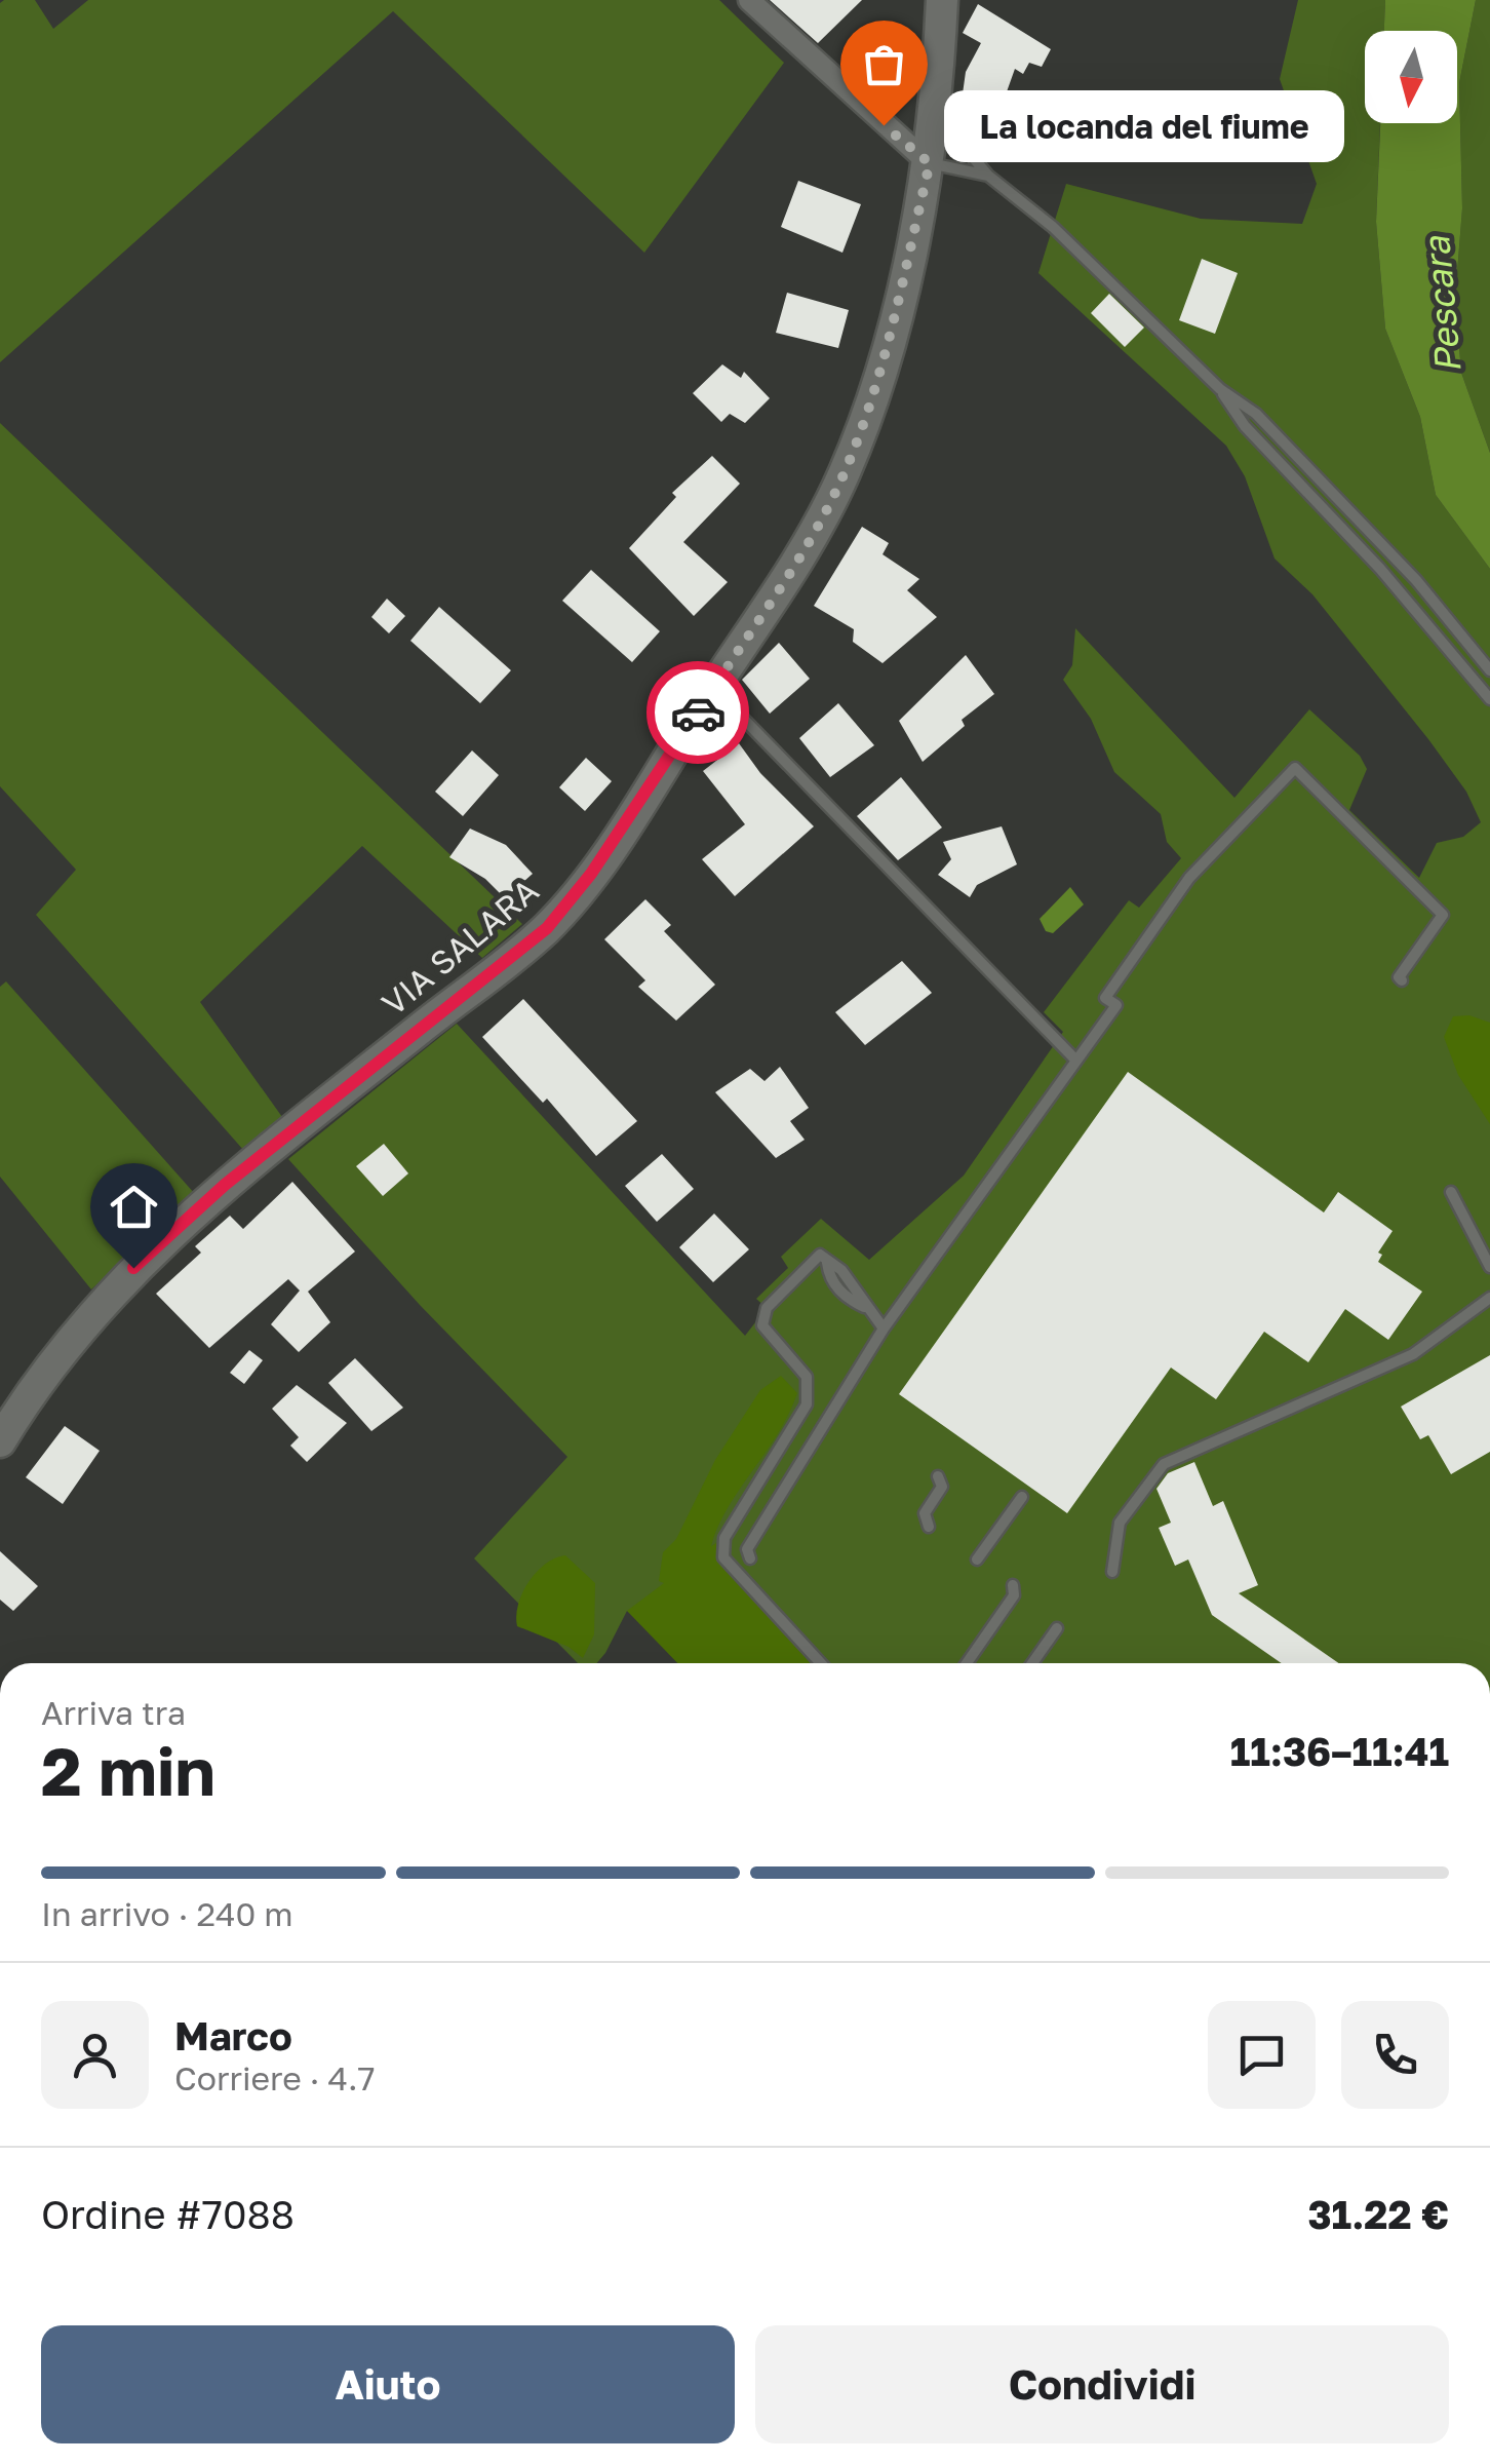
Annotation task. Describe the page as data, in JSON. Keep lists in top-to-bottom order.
{
  "streets": {
    "street": ["VIA SALARA"]
  },
  "water": ["Pescara"],
  "places": ["La locanda del fiume"],
  "north": "bottom",
  "page": {
    "bubble": "La locanda del fiume",
    "heading": ["2 min", "Arriva tra", "11:36–11:41"],
    "panel": [
      "Marco",
      "Corriere · 4.7",
      "Ordine #7088",
      "31.22 €"
    ],
    "bar": "In arrivo · 240 m",
    "buttons": ["Aiuto", "Condividi"]
  }
}
